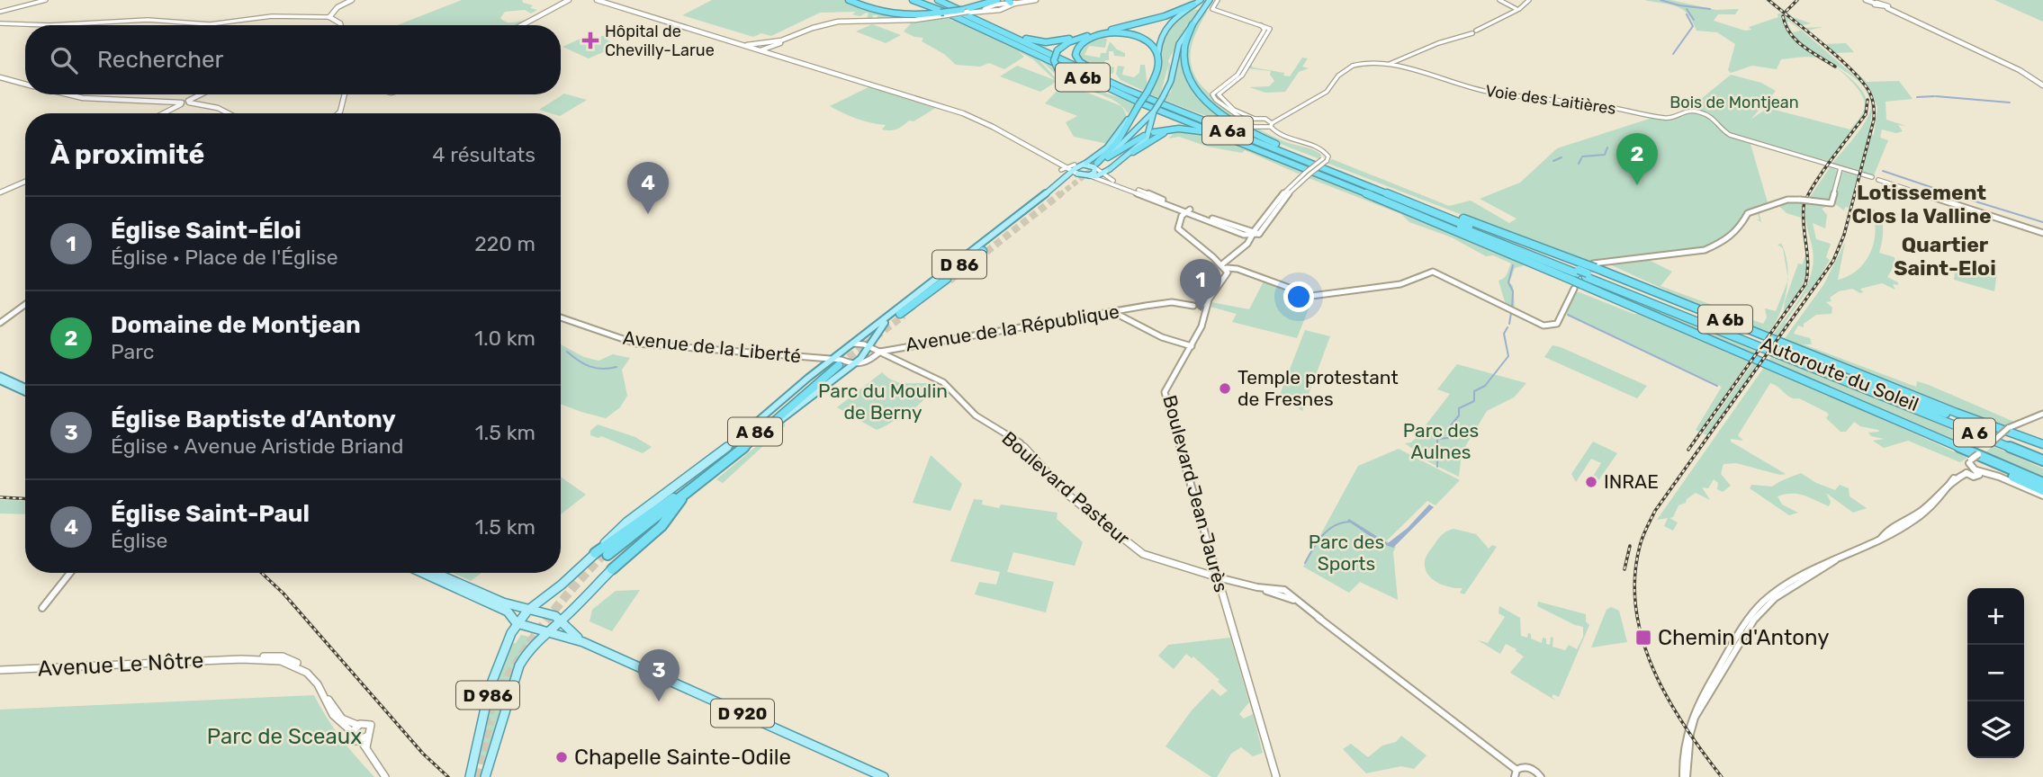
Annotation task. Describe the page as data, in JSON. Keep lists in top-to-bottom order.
{
  "streets": {
    "highway": [
      "A 6b",
      "A 6a",
      "Autoroute du Soleil",
      "A 86",
      "A 6",
      "D 986"
    ],
    "main road": [
      "D 86",
      "Avenue de la Liberté",
      "Boulevard Pasteur",
      "Boulevard Jean Jaurès",
      "Avenue Le Nôtre",
      "D 920"
    ],
    "street": ["Voie des Laitières", "Avenue de la République"]
  },
  "crossings": [
    ["A 6b", "A 6a"],
    ["A 6a", "Autoroute du Soleil"],
    ["D 86", "Avenue de la Liberté"],
    ["D 86", "A 86"],
    ["D 86", "Boulevard Pasteur"],
    ["D 86", "D 986"],
    ["Avenue de la République", "Boulevard Pasteur"],
    ["Avenue de la République", "Boulevard Jean Jaurès"],
    ["A 86", "D 986"],
    ["Boulevard Pasteur", "Boulevard Jean Jaurès"],
    ["D 986", "D 920"]
  ],
  "districts": ["Lotissement Clos la Valline", "Quartier Saint-Eloi"],
  "parks": [
    "Bois de Montjean",
    "Parc du Moulin de Berny",
    "Parc des Aulnes",
    "Parc des Sports",
    "Parc de Sceaux"
  ],
  "places": {
    "health": ["Hôpital de Chevilly-Larue"],
    "other": ["Temple protestant de Fresnes", "INRAE", "Chapelle Sainte-Odile"],
    "transit": ["Chemin d'Antony"]
  },
  "page": {
    "search": "Rechercher",
    "heading": ["À proximité", "4 résultats"],
    "pins": [
      "2",
      "4",
      "1",
      "3"
    ],
    "list": [
      {
        "mark": "1",
        "name": "Église Saint-Éloi",
        "note": "Église · Place de l'Église",
        "value": "220 m"
      },
      {
        "mark": "2",
        "name": "Domaine de Montjean",
        "note": "Parc",
        "value": "1.0 km"
      },
      {
        "mark": "3",
        "name": "Église Baptiste d’Antony",
        "note": "Église · Avenue Aristide Briand",
        "value": "1.5 km"
      },
      {
        "mark": "4",
        "name": "Église Saint-Paul",
        "note": "Église",
        "value": "1.5 km"
      }
    ],
    "map_buttons": ["+", "−"]
  }
}
